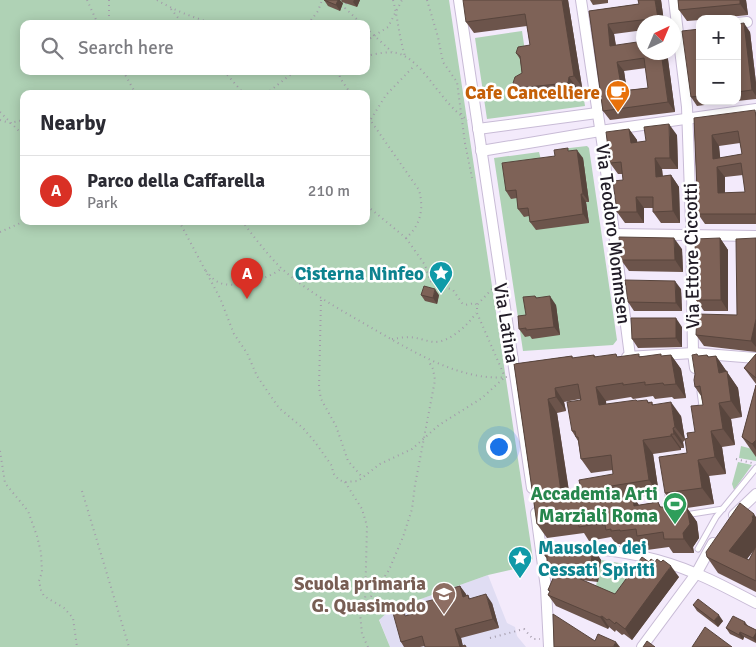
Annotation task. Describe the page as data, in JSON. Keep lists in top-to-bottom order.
{
  "streets": {
    "street": ["Via Teodoro Mommsen", "Via Ettore Ciccotti", "Via Latina"]
  },
  "places": {
    "cafe": ["Cafe Cancelliere"],
    "place": ["Cisterna Ninfeo", "Mausoleo dei Cessati Spiriti"],
    "sports": ["Accademia Arti Marziali Roma"],
    "school or university": ["Scuola primaria G. Quasimodo"]
  },
  "north": "top right",
  "page": {
    "map_buttons": ["+", "−"],
    "search": "Search here",
    "heading": "Nearby",
    "list": [
      {
        "mark": "A",
        "name": "Parco della Caffarella",
        "note": "Park",
        "value": "210 m"
      }
    ],
    "pins": "A"
  }
}
